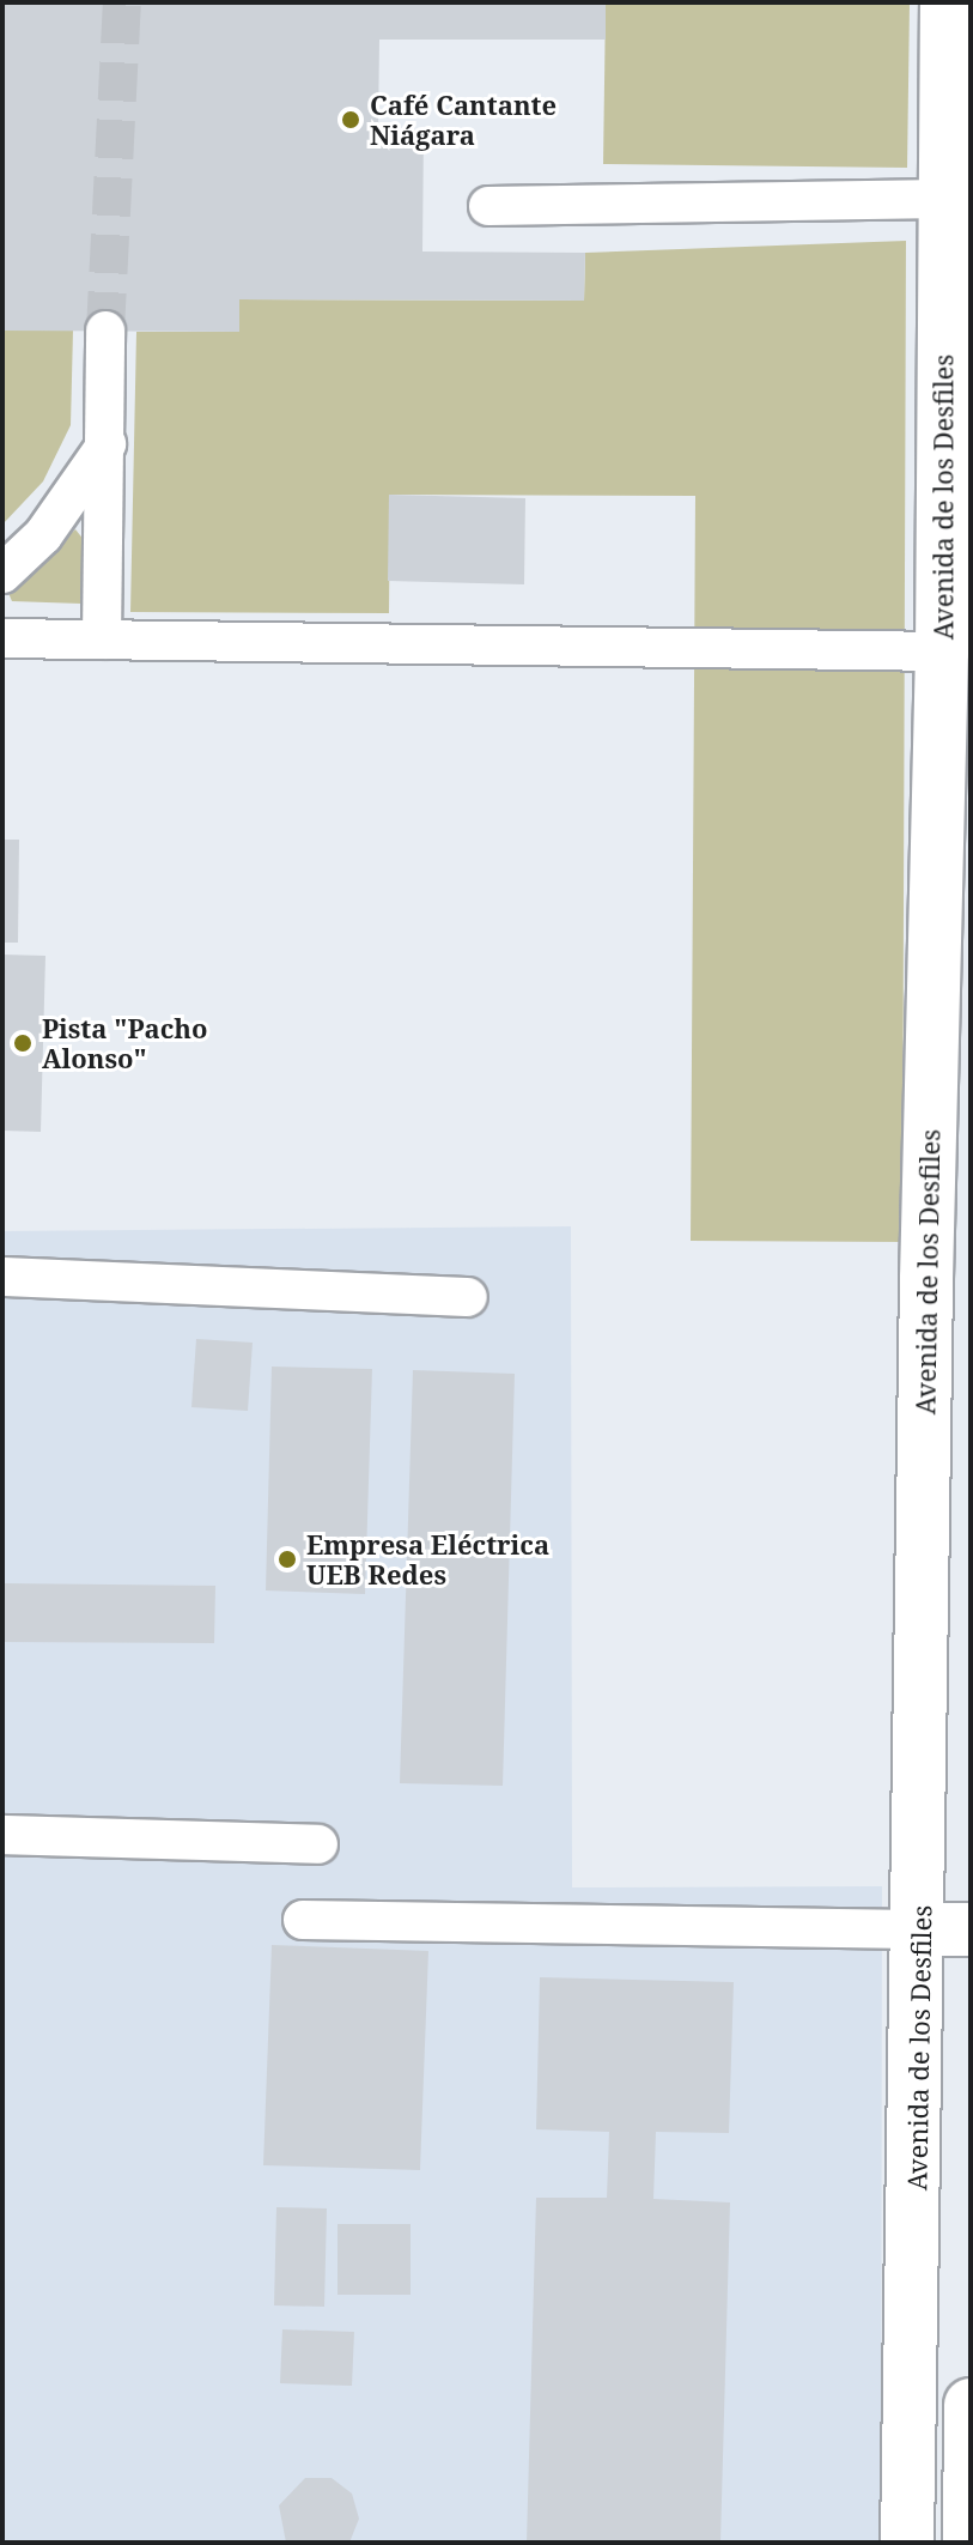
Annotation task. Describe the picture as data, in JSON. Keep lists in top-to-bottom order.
{
  "streets": {
    "highway": ["Avenida de los Desfiles"]
  },
  "places": ["Café Cantante Niágara", "Pista \"Pacho Alonso\"", "Empresa Eléctrica UEB Redes"]
}
